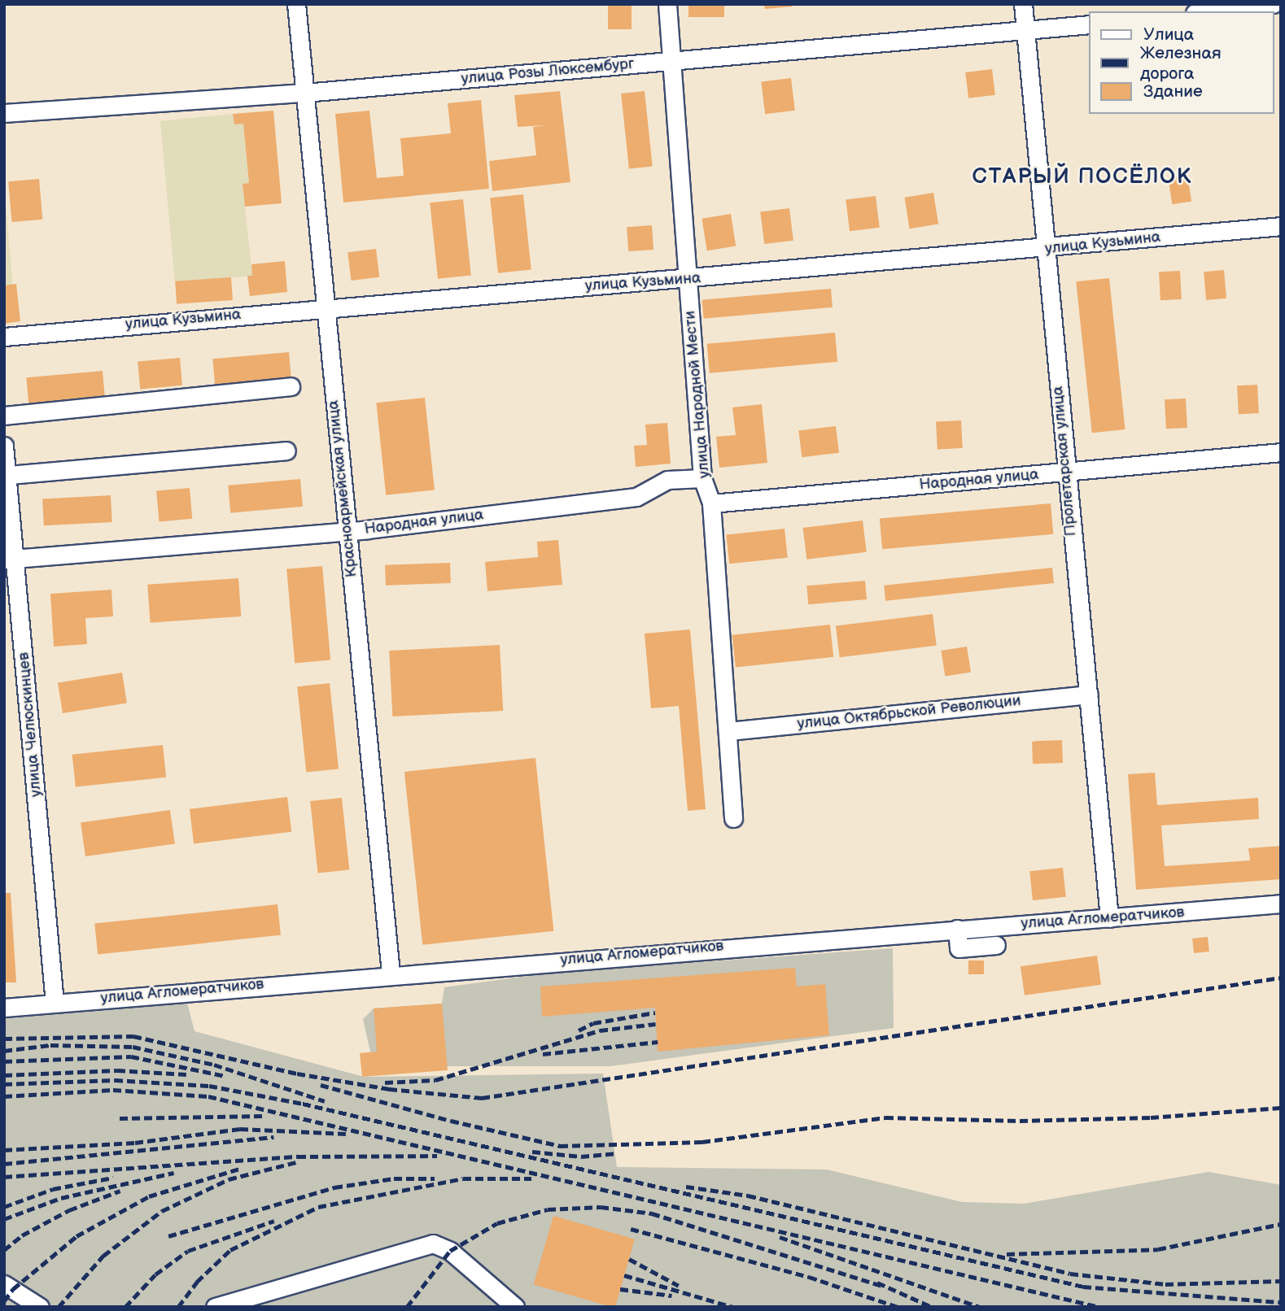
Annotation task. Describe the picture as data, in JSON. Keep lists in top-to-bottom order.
{
  "streets": {
    "street": [
      "улица Розы Люксембург",
      "улица Кузьмина",
      "улица Народной Мести",
      "Пролетарская улица",
      "Народная улица",
      "Красноармейская улица",
      "улица Октябрьской Революции",
      "улица Челюскинцев",
      "улица Агломератчиков"
    ]
  },
  "crossings": [
    ["улица Розы Люксембург", "улица Народной Мести"],
    ["улица Розы Люксембург", "Пролетарская улица"],
    ["улица Розы Люксембург", "Красноармейская улица"],
    ["улица Кузьмина", "улица Народной Мести"],
    ["улица Кузьмина", "Пролетарская улица"],
    ["улица Кузьмина", "Красноармейская улица"],
    ["улица Народной Мести", "Народная улица"],
    ["улица Народной Мести", "улица Октябрьской Революции"],
    ["Пролетарская улица", "Народная улица"],
    ["Пролетарская улица", "улица Октябрьской Революции"],
    ["Пролетарская улица", "улица Агломератчиков"],
    ["Народная улица", "Красноармейская улица"],
    ["Народная улица", "улица Челюскинцев"],
    ["Красноармейская улица", "улица Агломератчиков"],
    ["улица Челюскинцев", "улица Агломератчиков"]
  ],
  "districts": ["СТАРЫЙ ПОСЁЛОК"],
  "legend": ["Улица", "Железная дорога", "Здание"]
}
